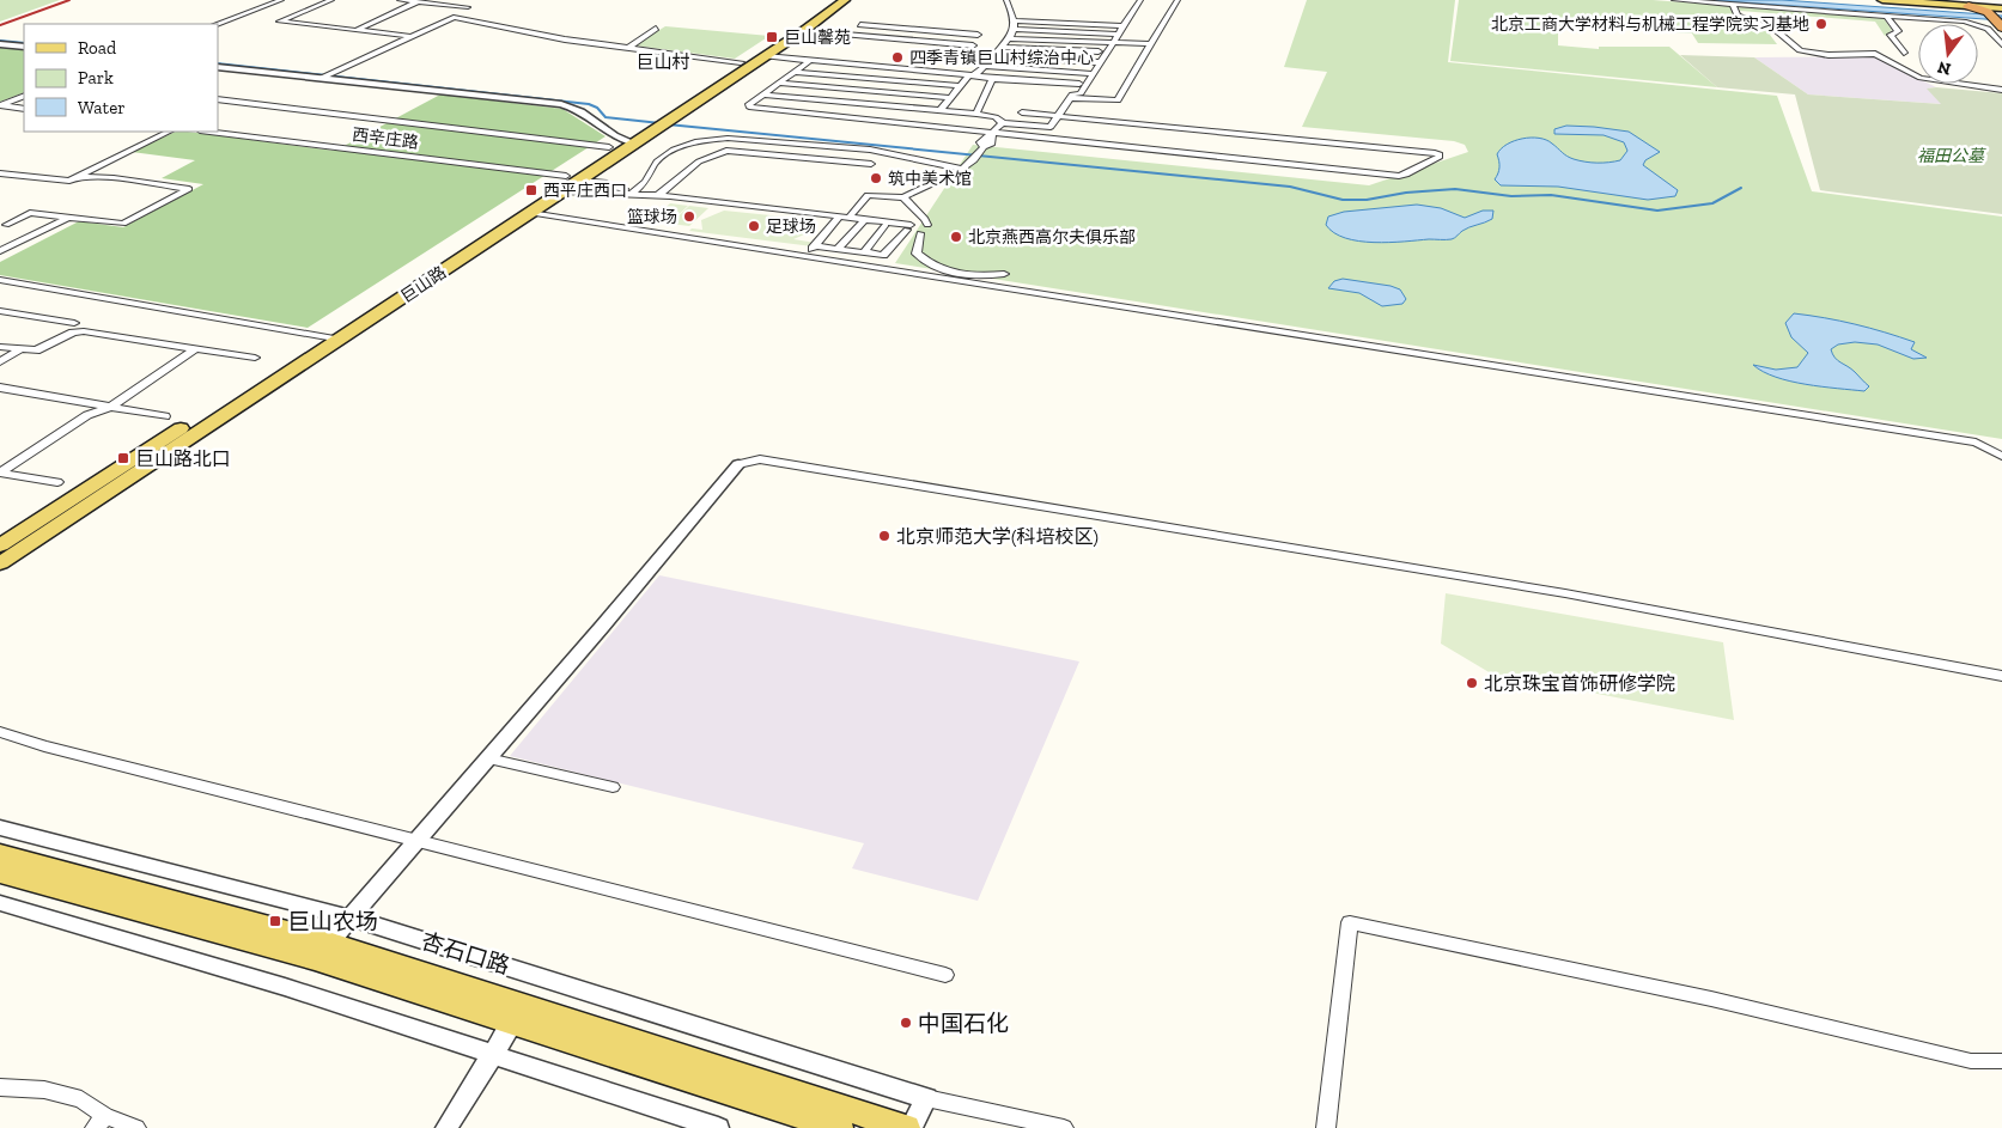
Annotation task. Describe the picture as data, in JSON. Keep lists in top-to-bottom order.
{
  "streets": {
    "main road": ["巨山路", "杏石口路"],
    "street": ["西辛庄路"]
  },
  "crossings": [
    ["西辛庄路", "巨山路"]
  ],
  "districts": ["巨山村"],
  "parks": ["福田公墓"],
  "places": {
    "other": [
      "北京工商大学材料与机械工程学院实习基地",
      "四季青镇巨山村综治中心",
      "筑中美术馆",
      "篮球场",
      "足球场",
      "北京燕西高尔夫俱乐部",
      "北京师范大学(科培校区)",
      "北京珠宝首饰研修学院",
      "中国石化"
    ],
    "transit": [
      "巨山馨苑",
      "西平庄西口",
      "巨山路北口",
      "巨山农场"
    ]
  },
  "legend": ["Road", "Park", "Water"],
  "north": "bottom"
}
